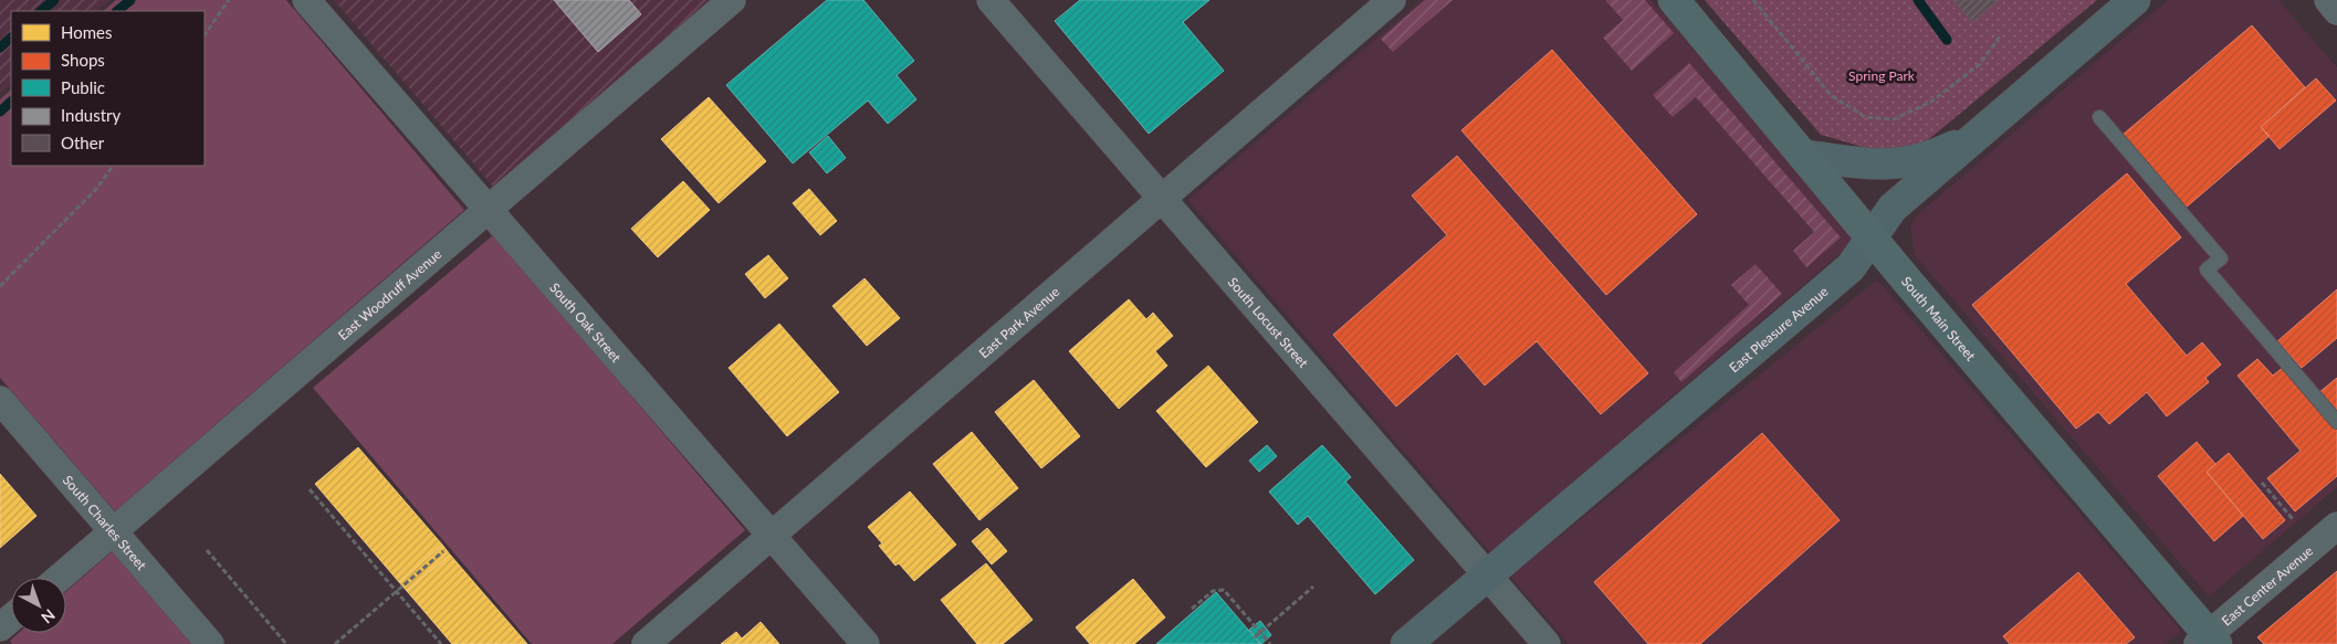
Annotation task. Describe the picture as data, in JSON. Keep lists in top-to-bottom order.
{
  "streets": {
    "main road": ["South Main Street"],
    "street": [
      "East Woodruff Avenue",
      "South Locust Street",
      "South Oak Street",
      "East Park Avenue",
      "East Pleasure Avenue",
      "South Charles Street",
      "East Center Avenue"
    ]
  },
  "crossings": [
    ["East Woodruff Avenue", "South Oak Street"],
    ["East Woodruff Avenue", "South Charles Street"],
    ["South Main Street", "East Pleasure Avenue"],
    ["South Main Street", "East Center Avenue"],
    ["South Locust Street", "East Park Avenue"],
    ["South Locust Street", "East Pleasure Avenue"],
    ["South Oak Street", "East Park Avenue"]
  ],
  "parks": ["Spring Park"],
  "legend": [
    "Homes",
    "Shops",
    "Public",
    "Industry",
    "Other"
  ],
  "north": "bottom right"
}
